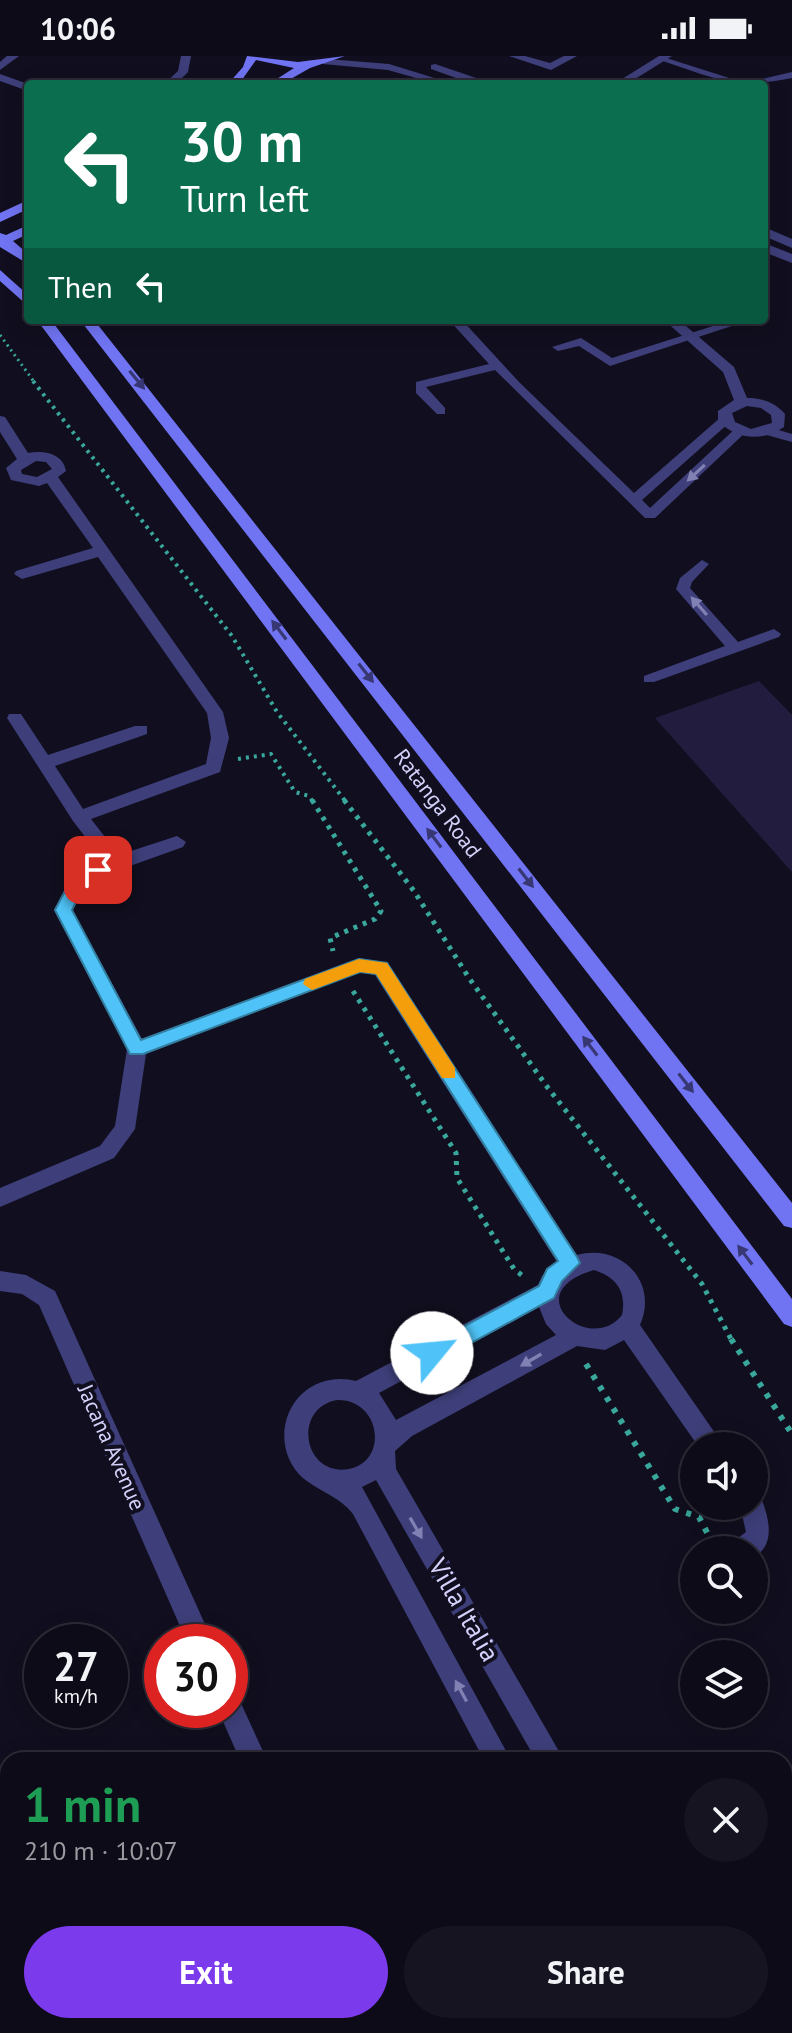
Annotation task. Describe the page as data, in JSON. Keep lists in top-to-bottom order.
{
  "streets": {
    "main road": ["Ratanga Road"],
    "street": ["Jacana Avenue", "Villa Italia"]
  },
  "page": {
    "status": "10:06",
    "turn": ["30 m", "Turn left"],
    "then": "Then",
    "speed": "27 km/h",
    "limit": "30",
    "heading": ["1 min", "210 m · 10:07"],
    "buttons": ["Exit", "Share"]
  }
}
